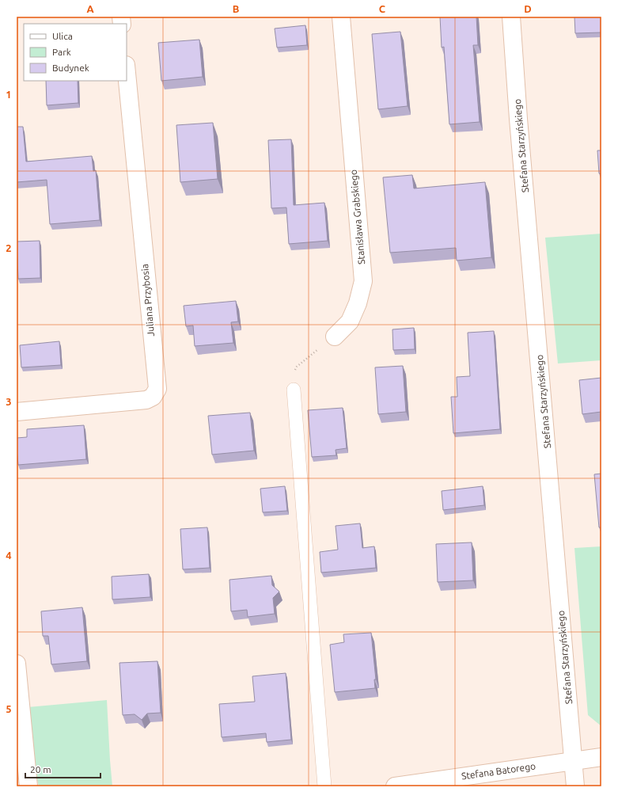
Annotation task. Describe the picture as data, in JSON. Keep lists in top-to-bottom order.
{
  "streets": {
    "street": [
      "Stefana Starzyńskiego",
      "Stanisława Grabskiego",
      "Juliana Przybosia",
      "Stefana Batorego"
    ]
  },
  "crossings": [
    ["Stefana Starzyńskiego", "Stefana Batorego"]
  ],
  "legend": ["Ulica", "Park", "Budynek"],
  "scale_bar": "20 m",
  "grid": {
    "columns": [
      "A",
      "B",
      "C",
      "D"
    ],
    "rows": [
      "1",
      "2",
      "3",
      "4",
      "5"
    ]
  }
}
